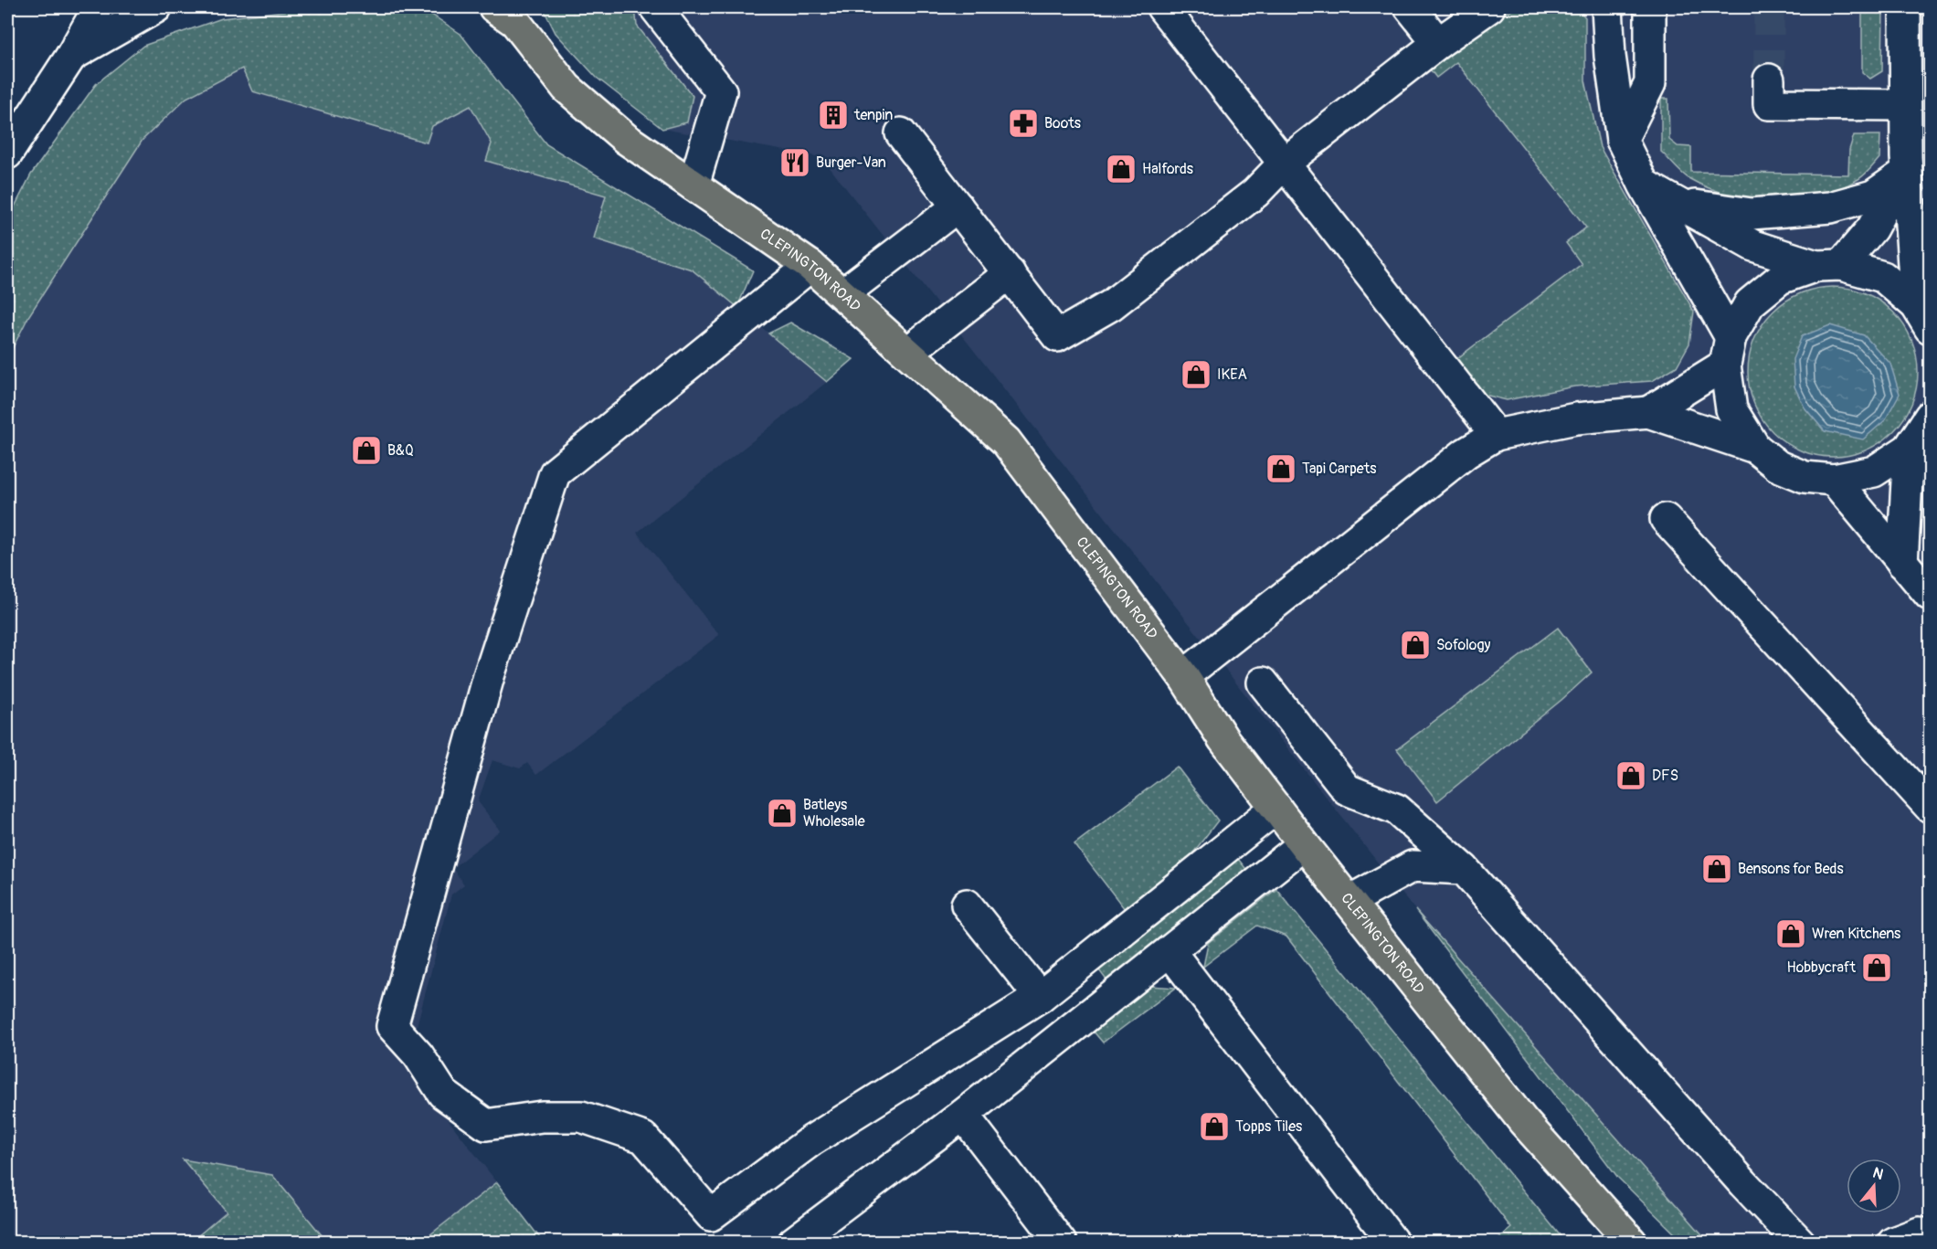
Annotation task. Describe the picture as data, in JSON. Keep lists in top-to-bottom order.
{
  "streets": {
    "main road": ["CLEPINGTON ROAD"]
  },
  "places": {
    "building": ["tenpin"],
    "pharmacy": ["Boots"],
    "restaurant": ["Burger-Van"],
    "shop": [
      "Halfords",
      "IKEA",
      "B&Q",
      "Tapi Carpets",
      "Sofology",
      "DFS",
      "Batleys Wholesale",
      "Bensons for Beds",
      "Wren Kitchens",
      "Hobbycraft",
      "Topps Tiles"
    ]
  },
  "north": "top"
}
